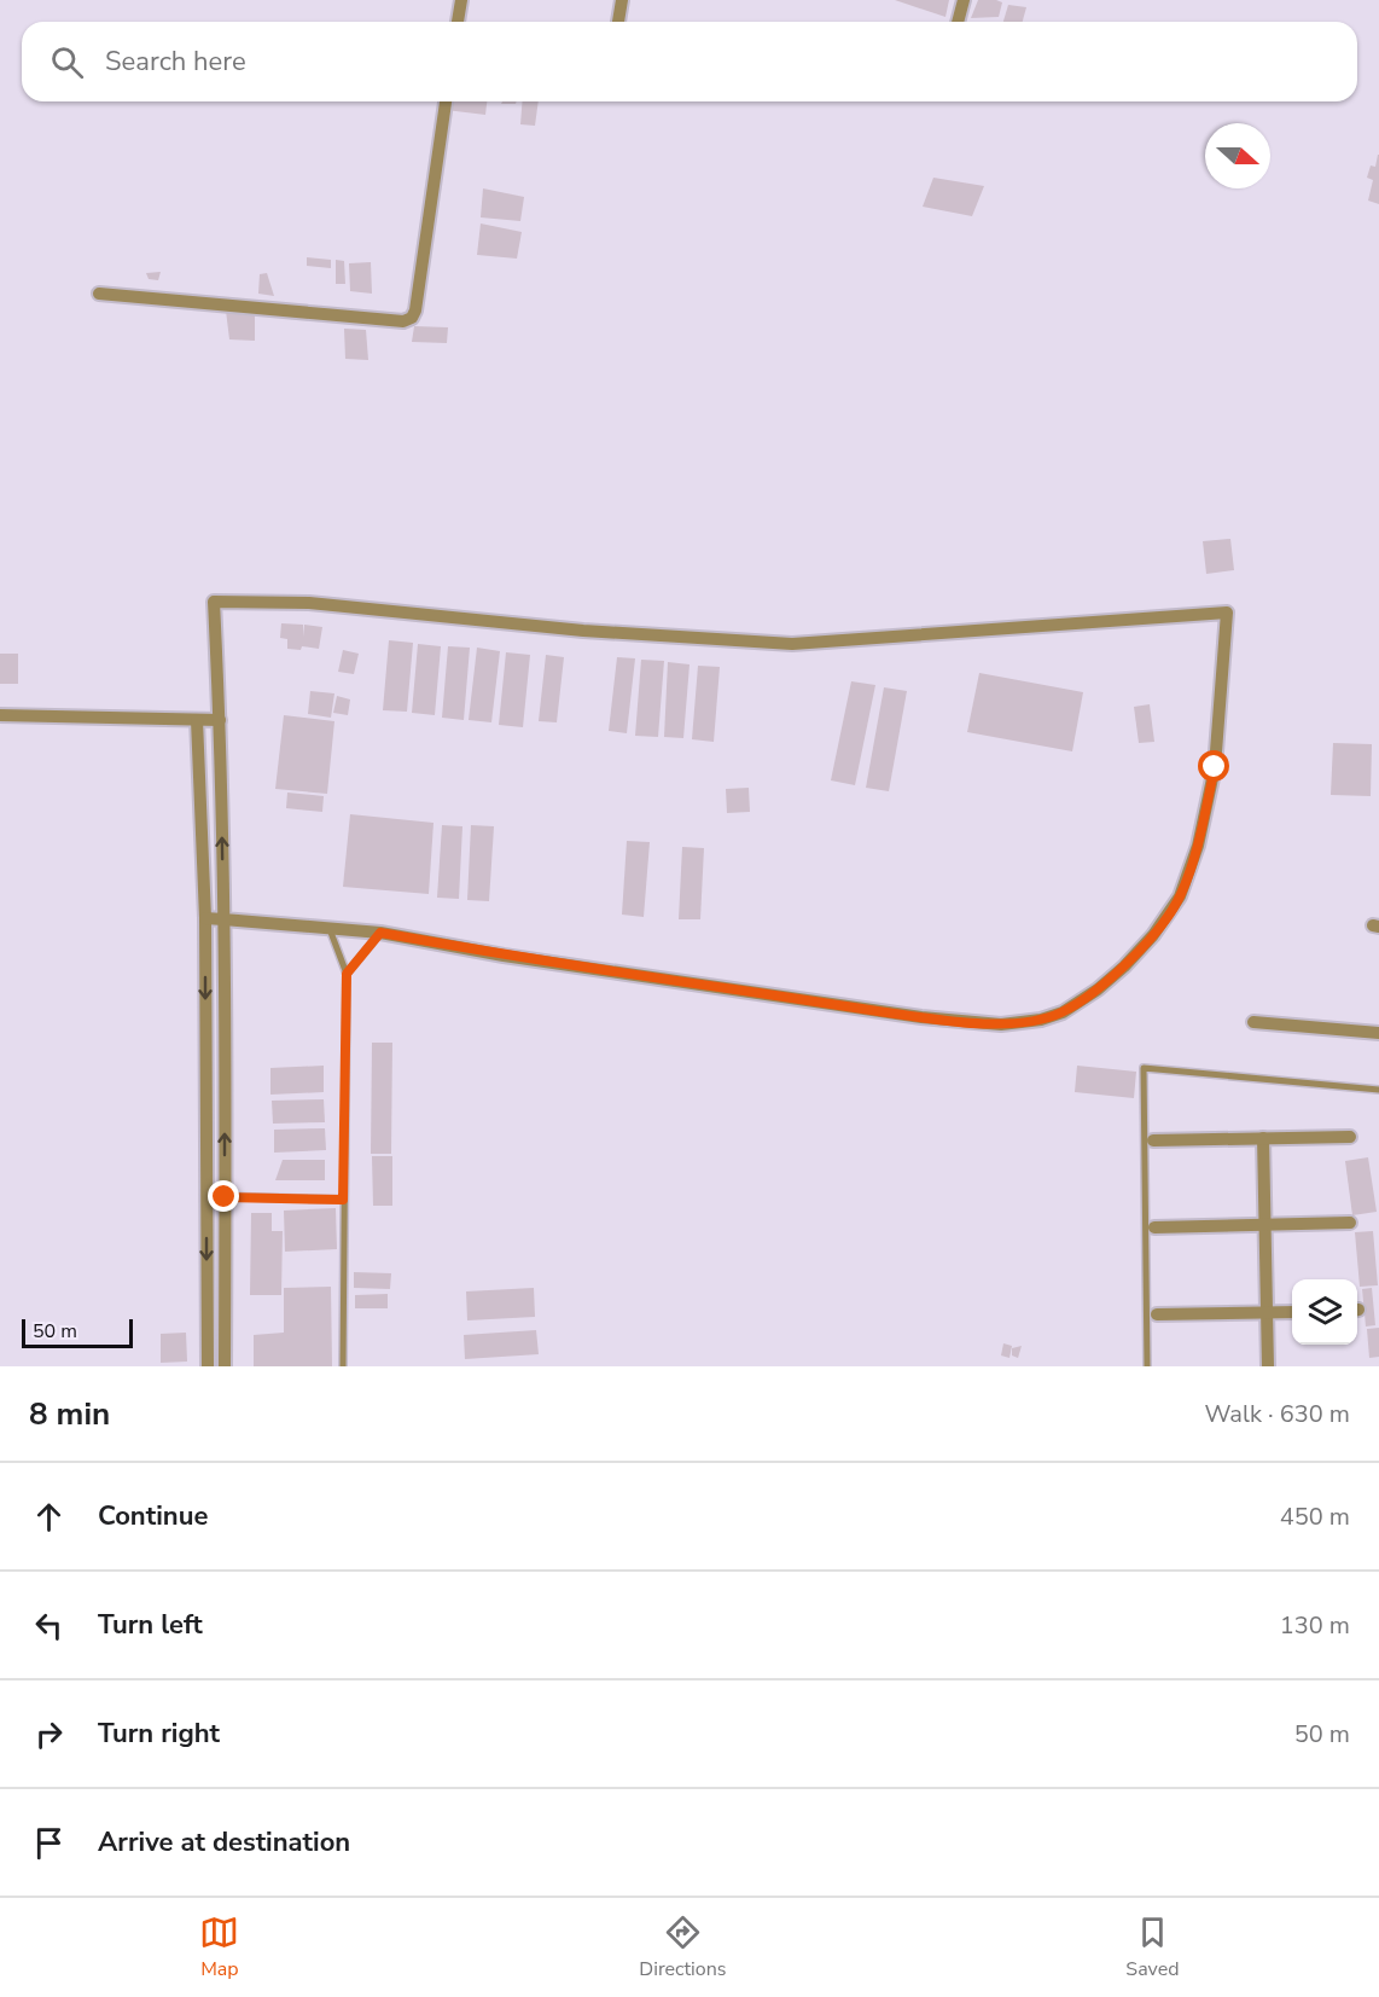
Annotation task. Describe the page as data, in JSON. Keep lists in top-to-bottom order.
{
  "scale_bar": "50 m",
  "north": "right",
  "page": {
    "search": "Search here",
    "scale": "50 m",
    "heading": ["8 min", "Walk · 630 m"],
    "list": [
      ["Continue", "450 m"],
      ["Turn left", "130 m"],
      ["Turn right", "50 m"],
      "Arrive at destination"
    ],
    "nav": ["Map", "Directions", "Saved"]
  }
}
